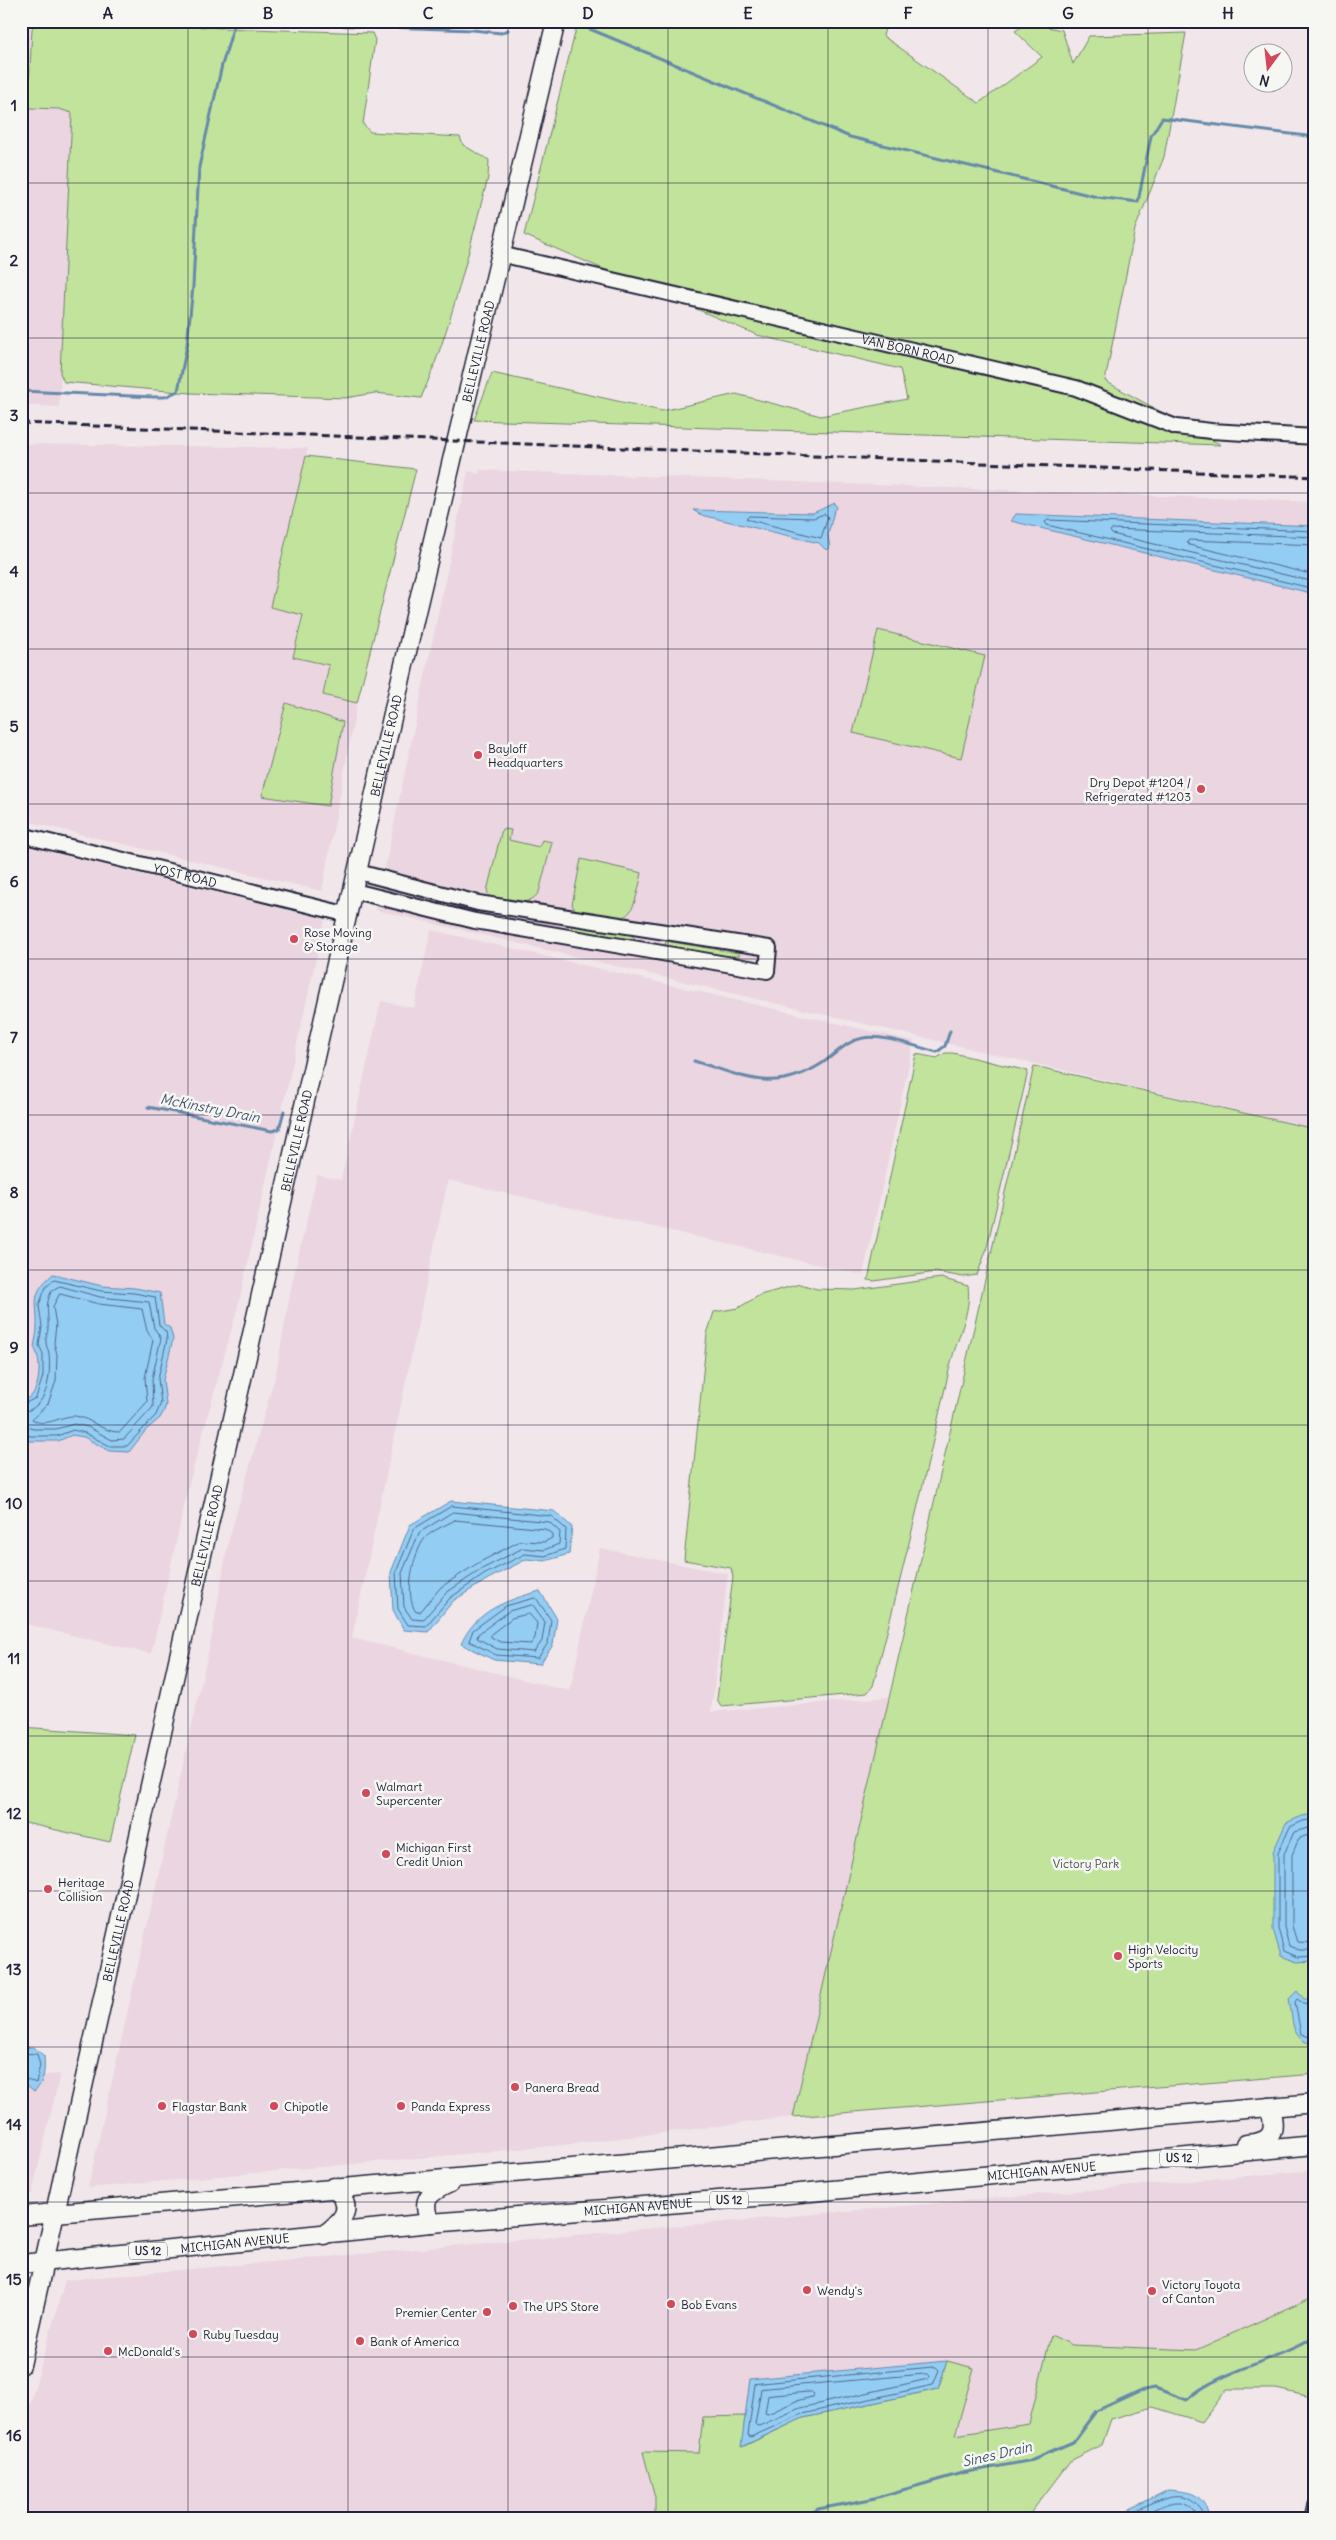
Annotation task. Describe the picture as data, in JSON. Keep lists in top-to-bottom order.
{
  "streets": {
    "main road": ["BELLEVILLE ROAD", "US 12", "MICHIGAN AVENUE"],
    "street": ["VAN BORN ROAD", "YOST ROAD"]
  },
  "crossings": [
    ["VAN BORN ROAD", "BELLEVILLE ROAD"],
    ["BELLEVILLE ROAD", "YOST ROAD"],
    ["BELLEVILLE ROAD", "MICHIGAN AVENUE"]
  ],
  "water": ["McKinstry Drain", "Sines Drain"],
  "parks": ["Victory Park"],
  "places": [
    "Bayloff Headquarters",
    "Dry Depot #1204 / Refrigerated #1203",
    "Rose Moving & Storage",
    "Walmart Supercenter",
    "Michigan First Credit Union",
    "Heritage Collision",
    "High Velocity Sports",
    "Panera Bread",
    "Flagstar Bank",
    "Chipotle",
    "Panda Express",
    "Wendy's",
    "Victory Toyota of Canton",
    "Bob Evans",
    "The UPS Store",
    "Premier Center",
    "Ruby Tuesday",
    "Bank of America",
    "McDonald's"
  ],
  "north": "bottom",
  "grid": {
    "columns": [
      "A",
      "B",
      "C",
      "D",
      "E",
      "F",
      "G",
      "H"
    ],
    "rows": [
      "1",
      "2",
      "3",
      "4",
      "5",
      "6",
      "7",
      "8",
      "9",
      "10",
      "11",
      "12",
      "13",
      "14",
      "15",
      "16"
    ]
  }
}
